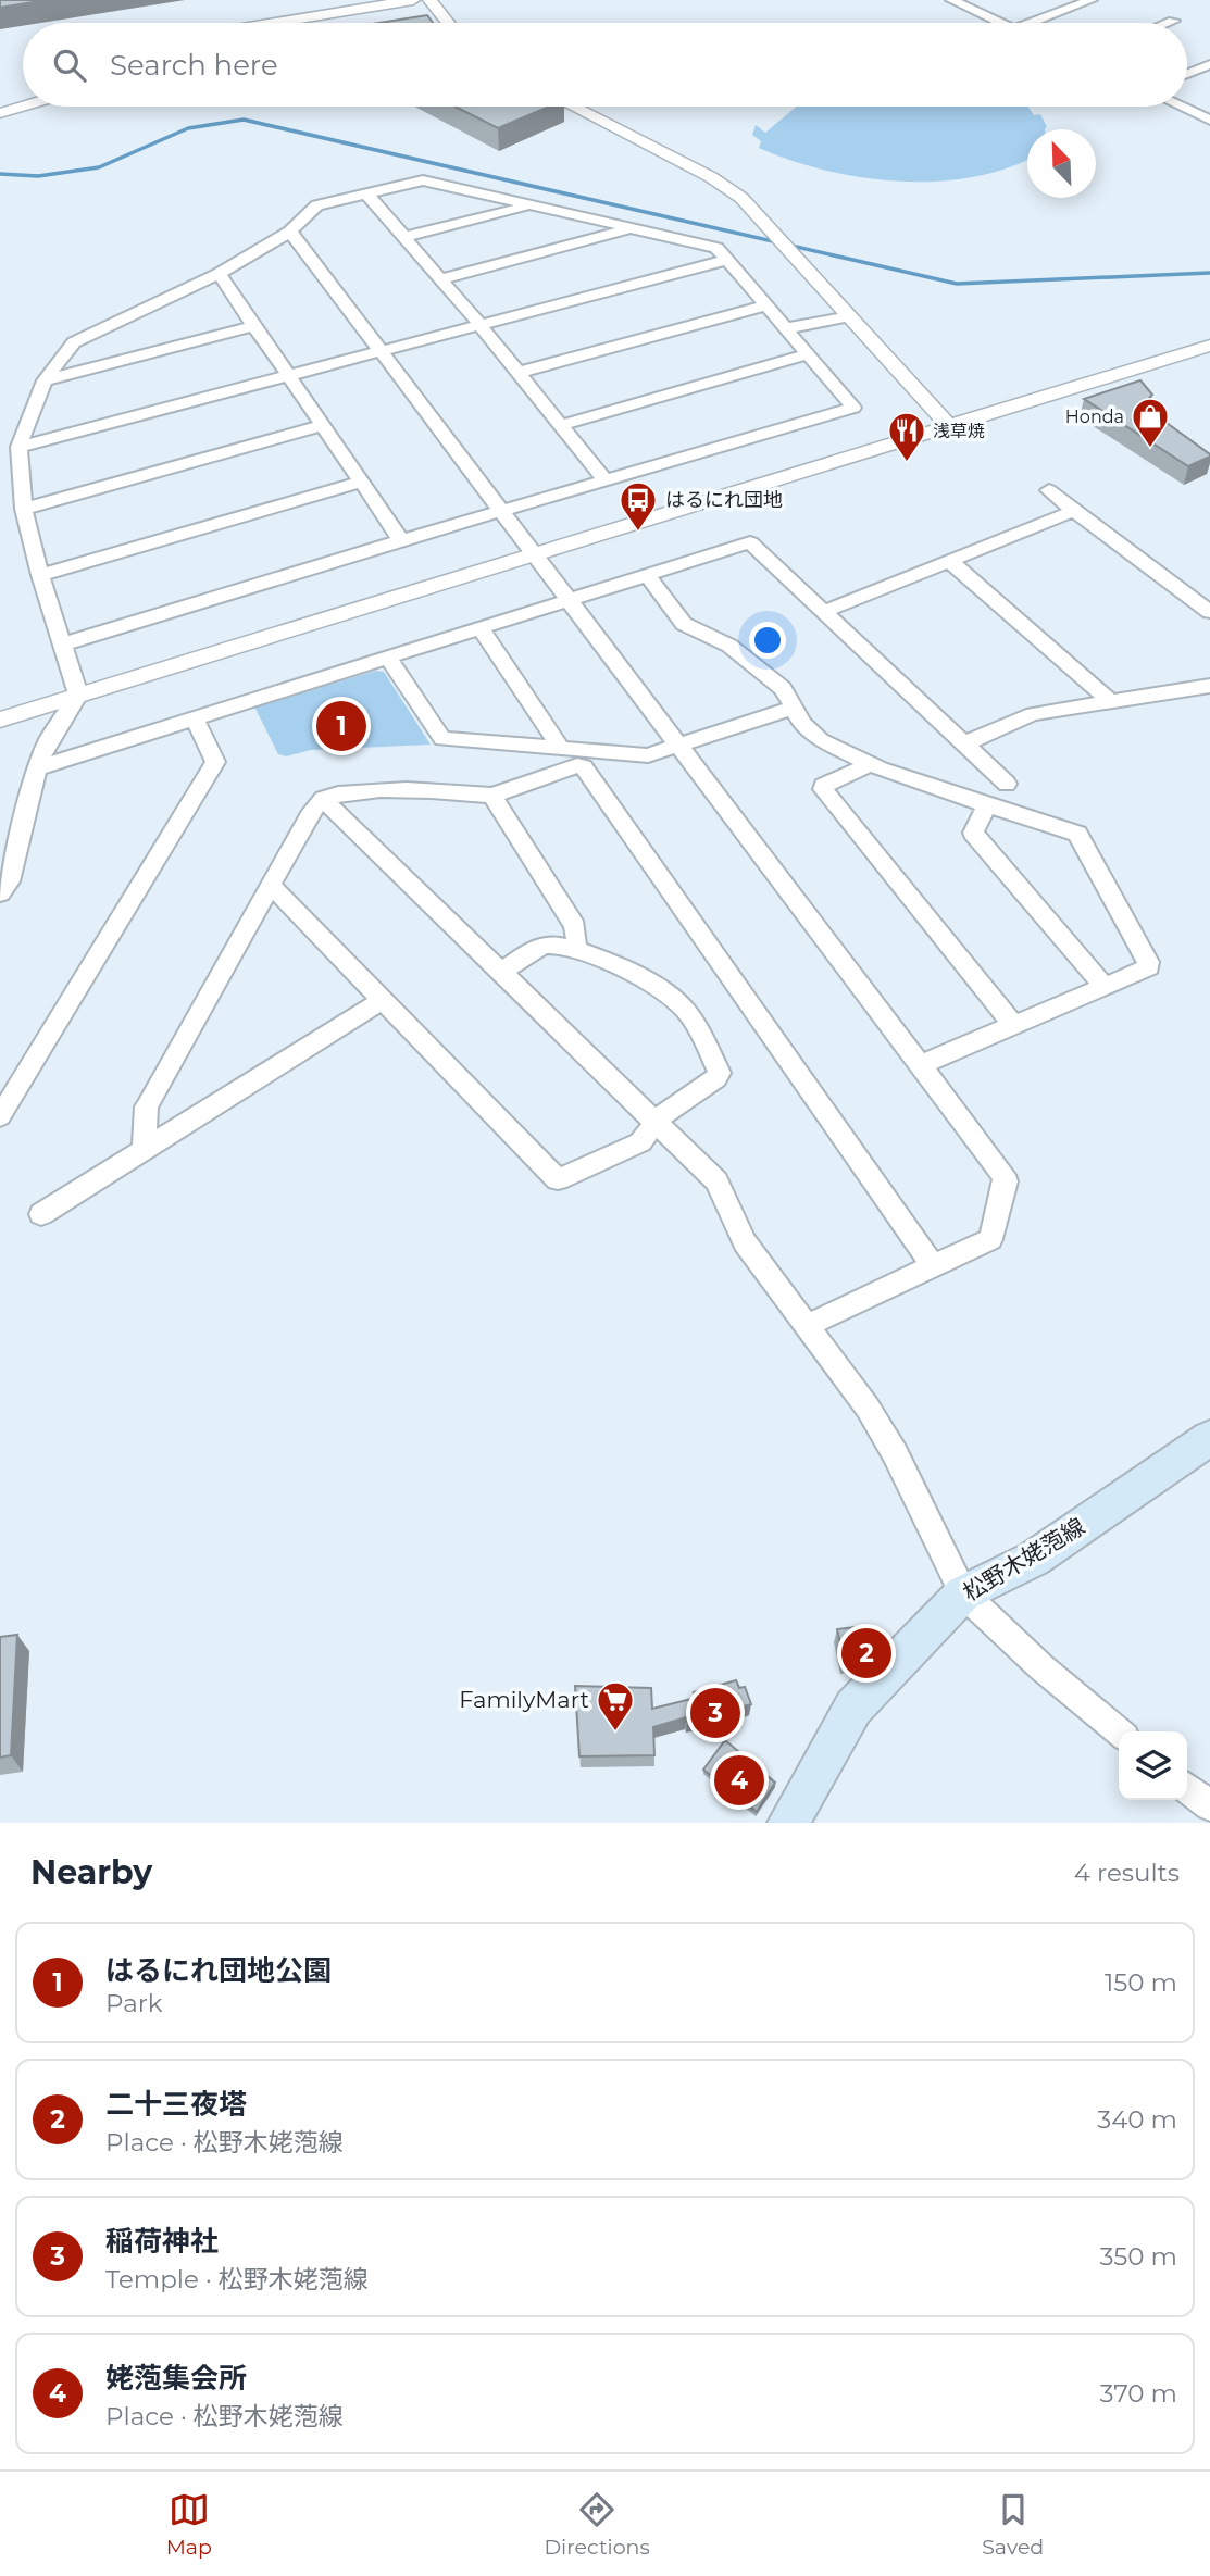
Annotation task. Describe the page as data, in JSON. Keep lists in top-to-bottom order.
{
  "streets": {
    "main road": ["松野木姥萢線"]
  },
  "places": {
    "shop": ["Honda"],
    "restaurant": ["浅草焼"],
    "bus stop": ["はるにれ団地"],
    "supermarket": ["FamilyMart"]
  },
  "north": "top left",
  "page": {
    "search": "Search here",
    "pins": [
      "1",
      "2",
      "3",
      "4"
    ],
    "heading": ["Nearby", "4 results"],
    "list": [
      {
        "mark": "1",
        "name": "はるにれ団地公園",
        "note": "Park",
        "value": "150 m"
      },
      {
        "mark": "2",
        "name": "二十三夜塔",
        "note": "Place · 松野木姥萢線",
        "value": "340 m"
      },
      {
        "mark": "3",
        "name": "稲荷神社",
        "note": "Temple · 松野木姥萢線",
        "value": "350 m"
      },
      {
        "mark": "4",
        "name": "姥萢集会所",
        "note": "Place · 松野木姥萢線",
        "value": "370 m"
      }
    ],
    "nav": ["Map", "Directions", "Saved"]
  }
}
